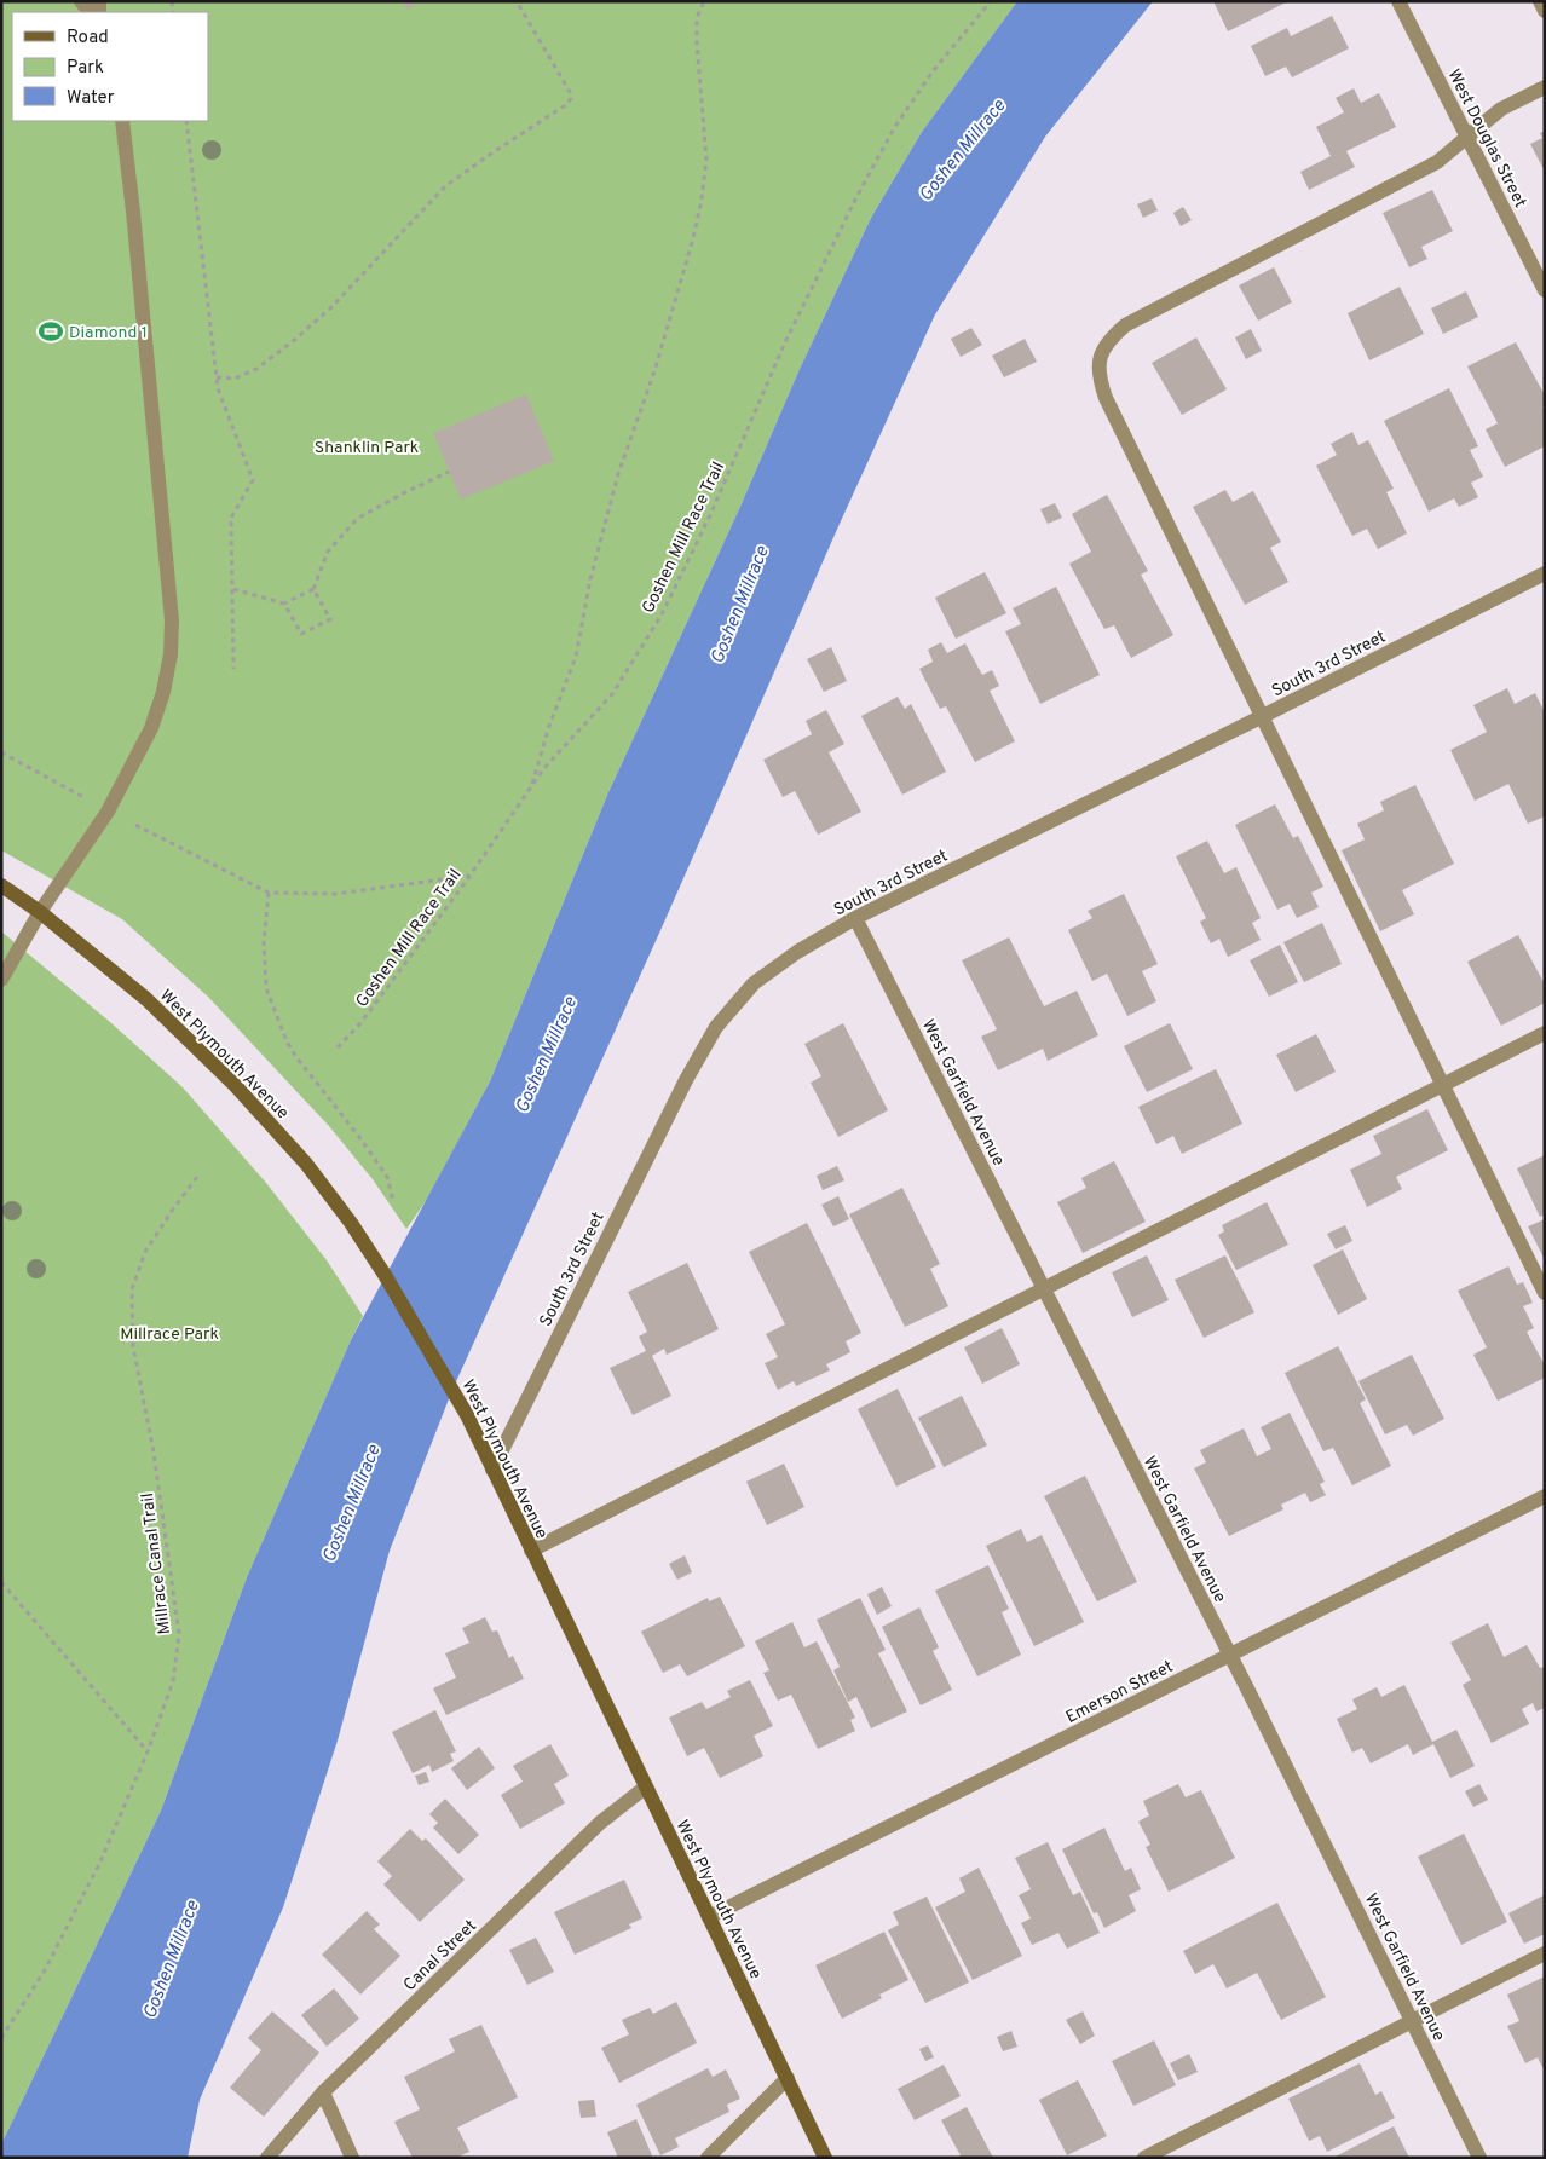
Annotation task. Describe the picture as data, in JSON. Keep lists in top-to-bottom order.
{
  "streets": {
    "main road": ["West Plymouth Avenue"],
    "street": [
      "West Douglas Street",
      "South 3rd Street",
      "West Garfield Avenue",
      "Emerson Street",
      "Canal Street"
    ],
    "path": ["Goshen Mill Race Trail", "Millrace Canal Trail"]
  },
  "crossings": [
    ["South 3rd Street", "West Plymouth Avenue"],
    ["South 3rd Street", "West Garfield Avenue"],
    ["West Plymouth Avenue", "Emerson Street"],
    ["West Plymouth Avenue", "Canal Street"],
    ["West Garfield Avenue", "Emerson Street"]
  ],
  "water": ["Goshen Millrace"],
  "parks": ["Shanklin Park", "Millrace Park"],
  "places": {
    "sports": ["Diamond 1"]
  },
  "legend": ["Road", "Park", "Water"]
}
